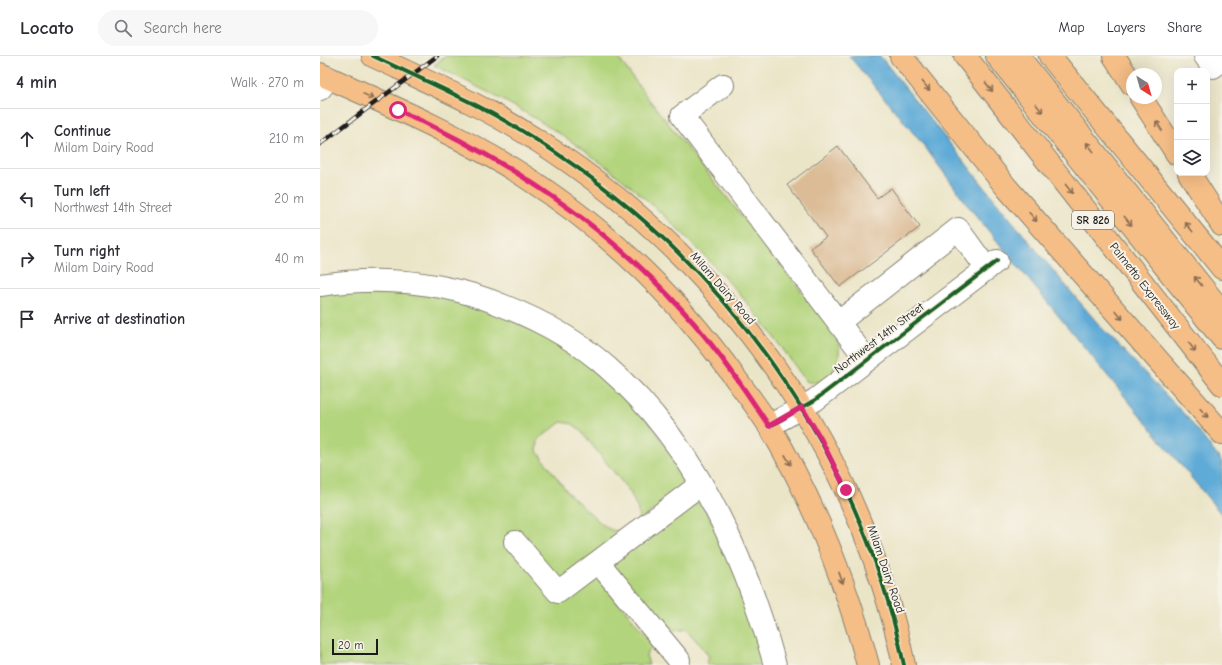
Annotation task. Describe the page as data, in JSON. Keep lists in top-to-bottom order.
{
  "streets": {
    "main road": ["SR 826", "Palmetto Expressway", "Milam Dairy Road"],
    "street": ["Northwest 14th Street"]
  },
  "crossings": [
    ["Milam Dairy Road", "Northwest 14th Street"]
  ],
  "scale_bar": "20 m",
  "north": "bottom right",
  "page": {
    "header": "Locato",
    "search": "Search here",
    "nav": ["Map", "Layers", "Share"],
    "heading": ["4 min", "Walk · 270 m"],
    "map_buttons": ["+", "−"],
    "list": [
      ["Continue", "Milam Dairy Road", "210 m"],
      ["Turn left", "Northwest 14th Street", "20 m"],
      ["Turn right", "Milam Dairy Road", "40 m"],
      "Arrive at destination"
    ],
    "scale": "20 m"
  }
}
